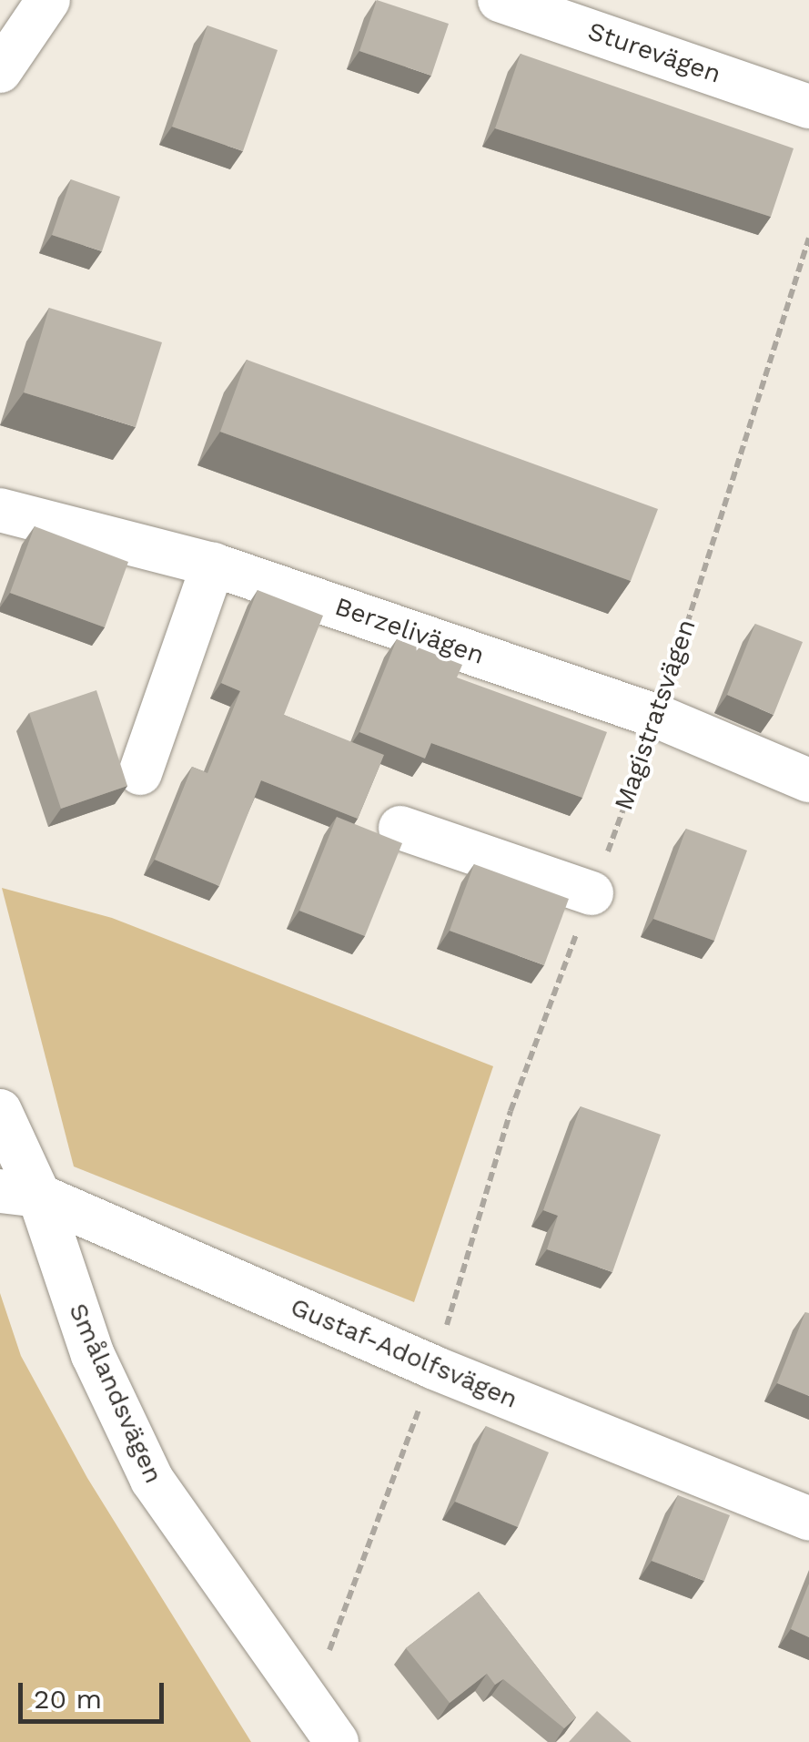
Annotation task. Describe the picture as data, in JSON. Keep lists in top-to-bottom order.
{
  "streets": {
    "street": [
      "Sturevägen",
      "Berzelivägen",
      "Gustaf-Adolfsvägen",
      "Smålandsvägen"
    ],
    "path": ["Magistratsvägen"]
  },
  "crossings": [
    ["Berzelivägen", "Magistratsvägen"],
    ["Gustaf-Adolfsvägen", "Smålandsvägen"]
  ],
  "scale_bar": "20 m"
}
